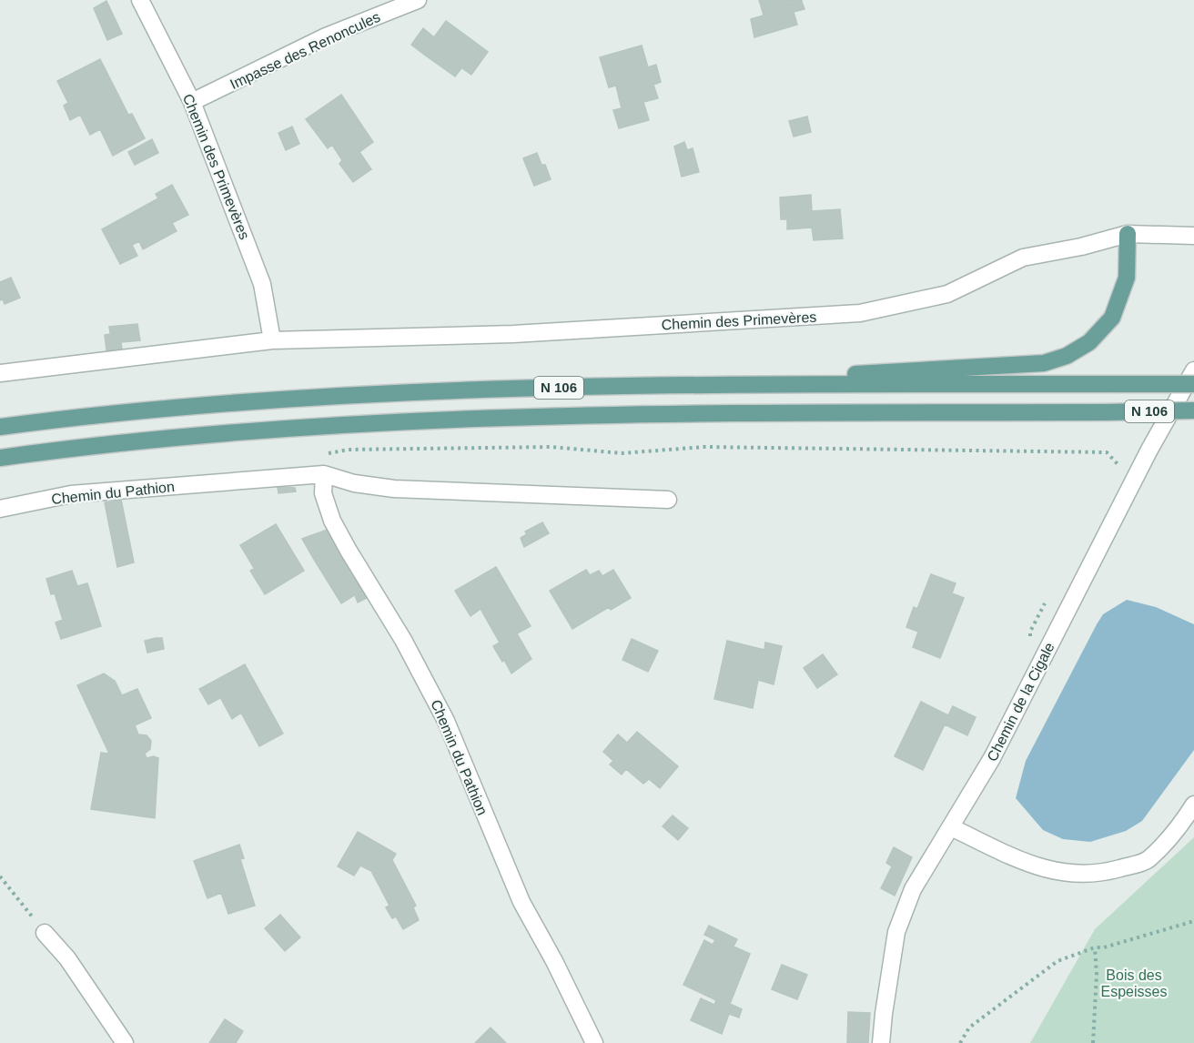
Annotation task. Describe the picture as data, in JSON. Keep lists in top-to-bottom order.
{
  "streets": {
    "main road": ["N 106"],
    "street": [
      "Impasse des Renoncules",
      "Chemin des Primevères",
      "Chemin du Pathion",
      "Chemin de la Cigale"
    ]
  },
  "crossings": [
    ["Impasse des Renoncules", "Chemin des Primevères"]
  ],
  "parks": ["Bois des Espeisses"]
}
